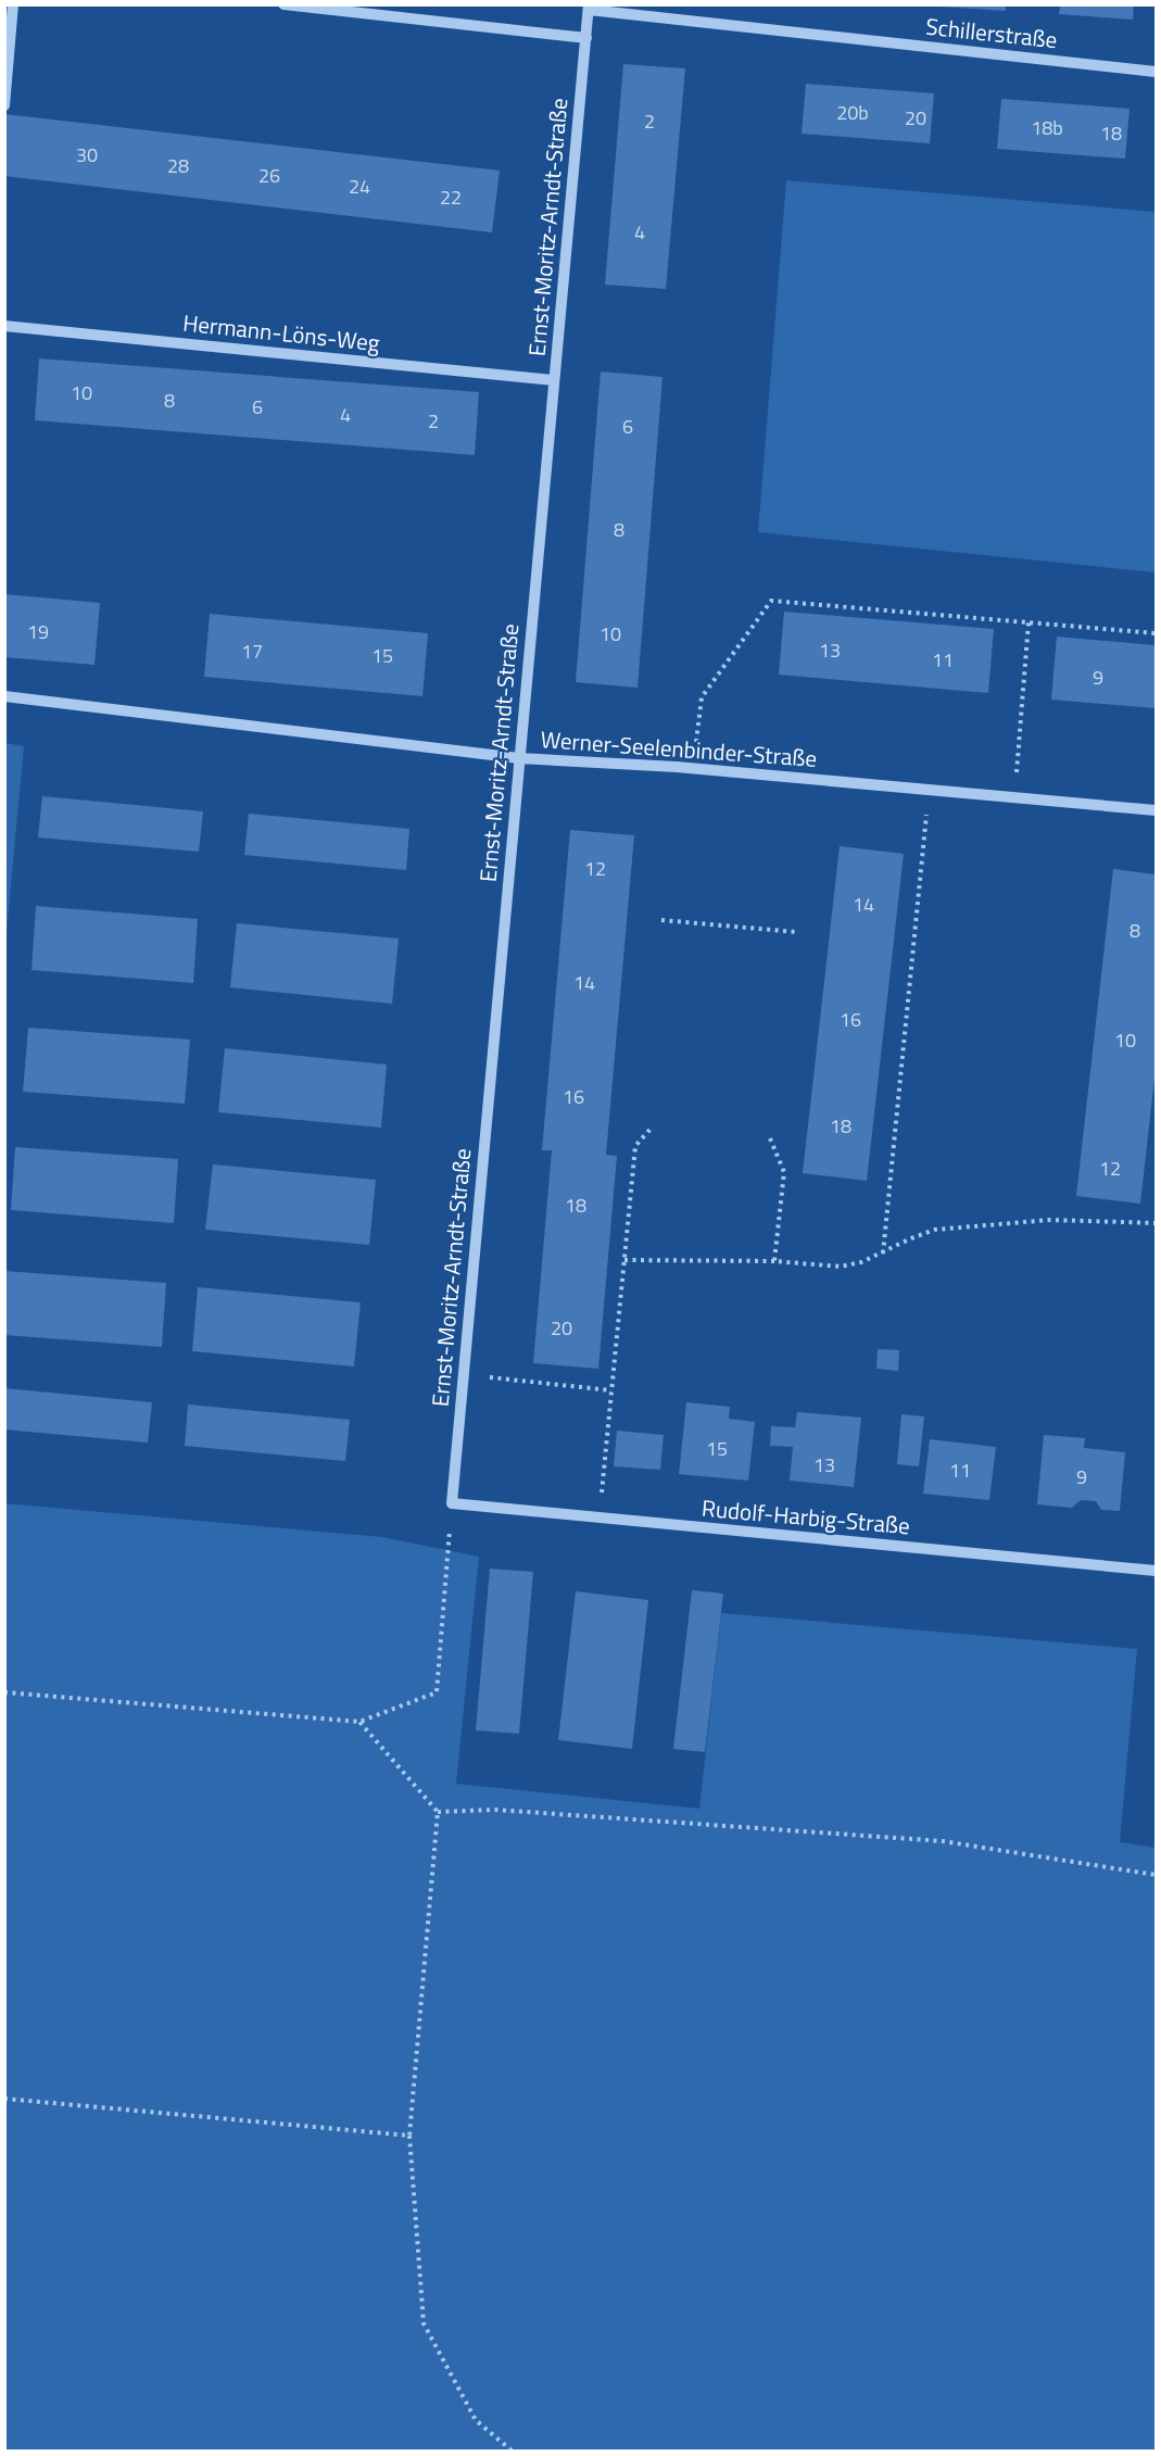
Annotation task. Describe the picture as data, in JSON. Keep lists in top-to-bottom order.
{
  "streets": {
    "street": [
      "Schillerstraße",
      "Ernst-Moritz-Arndt-Straße",
      "Hermann-Löns-Weg",
      "Werner-Seelenbinder-Straße",
      "Rudolf-Harbig-Straße"
    ]
  },
  "crossings": [
    ["Schillerstraße", "Ernst-Moritz-Arndt-Straße"],
    ["Ernst-Moritz-Arndt-Straße", "Hermann-Löns-Weg"],
    ["Ernst-Moritz-Arndt-Straße", "Werner-Seelenbinder-Straße"],
    ["Ernst-Moritz-Arndt-Straße", "Rudolf-Harbig-Straße"]
  ],
  "house_numbers": [
    "20b",
    "20",
    "2",
    "18b",
    "18",
    "30",
    "28",
    "26",
    "24",
    "22",
    "4",
    "10",
    "8",
    "6",
    "4",
    "2",
    "6",
    "8",
    "19",
    "10",
    "13",
    "17",
    "15",
    "11",
    "9",
    "12",
    "14",
    "8",
    "14",
    "16",
    "10",
    "16",
    "18",
    "12",
    "18",
    "20",
    "15",
    "13",
    "11",
    "9"
  ]
}
